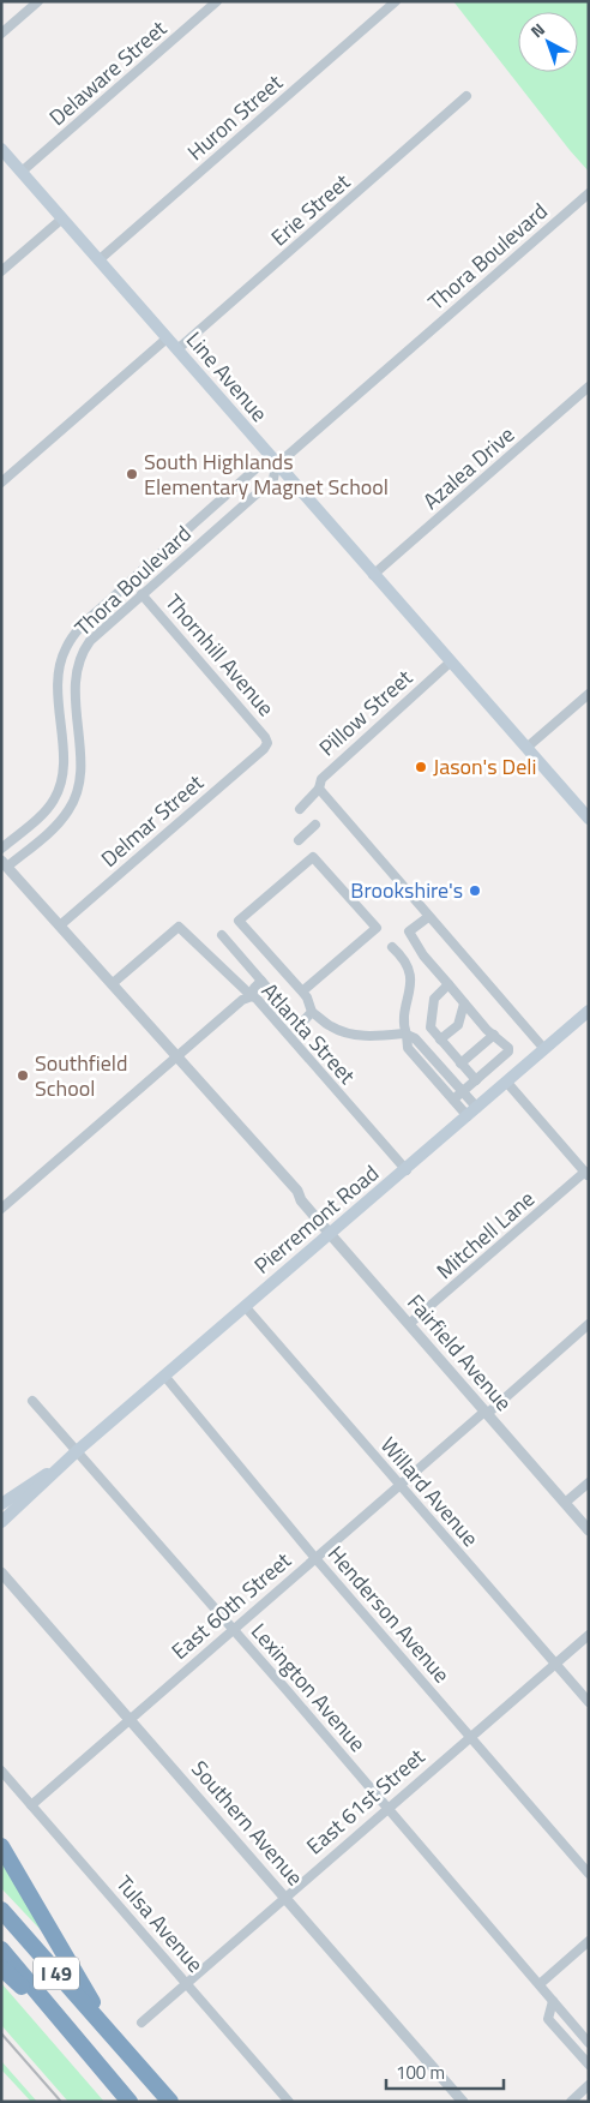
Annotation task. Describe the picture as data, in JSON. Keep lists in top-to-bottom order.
{
  "streets": {
    "highway": ["I 49"],
    "main road": ["Line Avenue", "Pierremont Road"],
    "street": [
      "Delaware Street",
      "Huron Street",
      "Erie Street",
      "Thora Boulevard",
      "Azalea Drive",
      "Thornhill Avenue",
      "Pillow Street",
      "Delmar Street",
      "Atlanta Street",
      "Mitchell Lane",
      "Fairfield Avenue",
      "Willard Avenue",
      "East 60th Street",
      "Henderson Avenue",
      "Lexington Avenue",
      "East 61st Street",
      "Southern Avenue",
      "Tulsa Avenue"
    ]
  },
  "crossings": [
    ["Delaware Street", "Line Avenue"],
    ["Huron Street", "Line Avenue"],
    ["Erie Street", "Line Avenue"],
    ["Thora Boulevard", "Line Avenue"],
    ["Thora Boulevard", "Thornhill Avenue"],
    ["Thora Boulevard", "Fairfield Avenue"],
    ["Line Avenue", "Azalea Drive"],
    ["Line Avenue", "Pillow Street"],
    ["Thornhill Avenue", "Delmar Street"],
    ["Delmar Street", "Fairfield Avenue"],
    ["Atlanta Street", "Pierremont Road"],
    ["Atlanta Street", "Fairfield Avenue"],
    ["Pierremont Road", "Fairfield Avenue"],
    ["Pierremont Road", "Willard Avenue"],
    ["Pierremont Road", "Henderson Avenue"],
    ["Pierremont Road", "Lexington Avenue"],
    ["Mitchell Lane", "Fairfield Avenue"],
    ["Fairfield Avenue", "East 60th Street"],
    ["Willard Avenue", "East 60th Street"],
    ["Willard Avenue", "East 61st Street"],
    ["East 60th Street", "Henderson Avenue"],
    ["East 60th Street", "Lexington Avenue"],
    ["East 60th Street", "Southern Avenue"],
    ["East 60th Street", "Tulsa Avenue"],
    ["Henderson Avenue", "East 61st Street"],
    ["Lexington Avenue", "East 61st Street"],
    ["East 61st Street", "Southern Avenue"],
    ["East 61st Street", "Tulsa Avenue"]
  ],
  "places": [
    "South Highlands Elementary Magnet School",
    "Jason's Deli",
    "Brookshire's",
    "Southfield School"
  ],
  "scale_bar": "100 m",
  "north": "top left"
}
